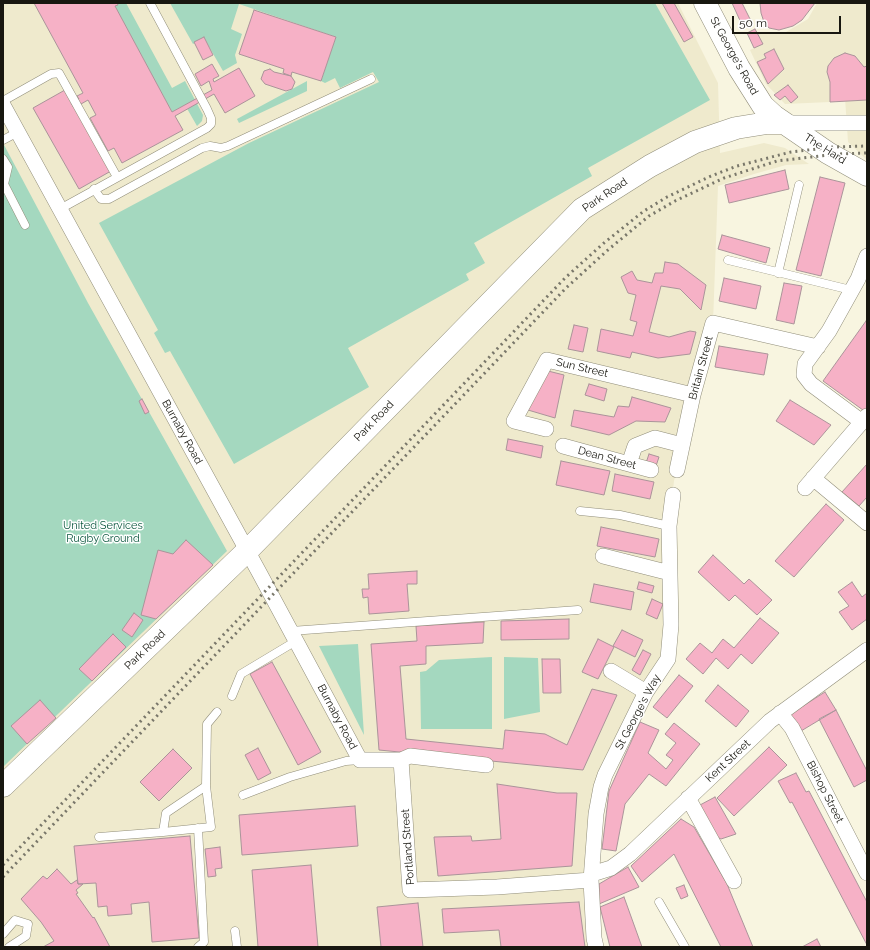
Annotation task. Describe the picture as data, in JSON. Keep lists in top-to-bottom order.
{
  "streets": {
    "street": [
      "St George's Road",
      "The Hard",
      "Park Road",
      "Sun Street",
      "Britain Street",
      "Burnaby Road",
      "Dean Street",
      "St George's Way",
      "Kent Street",
      "Bishop Street",
      "Portland Street"
    ]
  },
  "crossings": [
    ["St George's Road", "The Hard"],
    ["St George's Road", "Park Road"],
    ["The Hard", "Park Road"],
    ["Park Road", "Burnaby Road"],
    ["Sun Street", "Britain Street"],
    ["St George's Way", "Kent Street"],
    ["St George's Way", "Portland Street"],
    ["Kent Street", "Bishop Street"],
    ["Kent Street", "Portland Street"]
  ],
  "parks": ["United Services Rugby Ground"],
  "scale_bar": "50 m"
}
